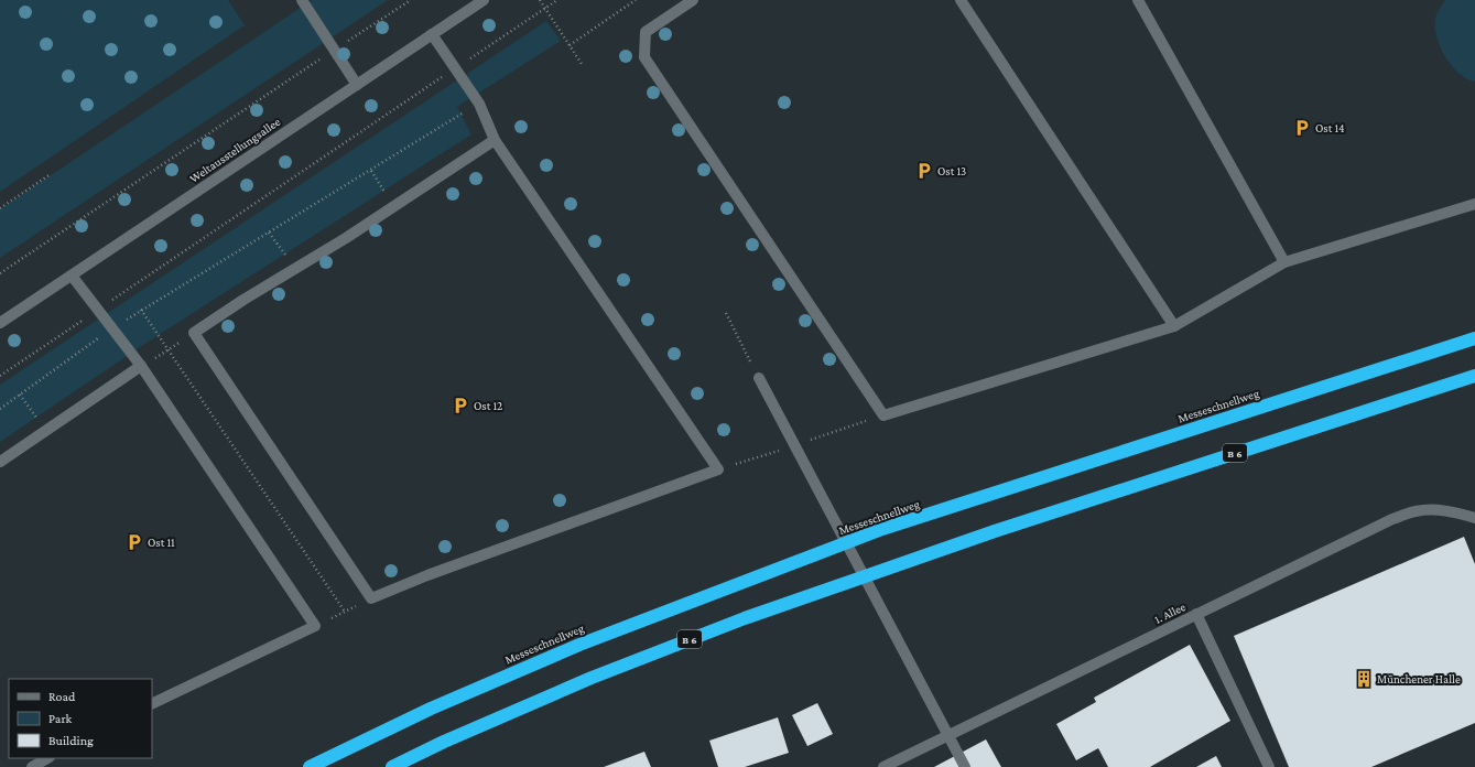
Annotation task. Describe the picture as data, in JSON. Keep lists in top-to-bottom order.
{
  "streets": {
    "highway": ["Messeschnellweg", "B 6"],
    "main road": ["Weltausstellungsallee", "1. Allee"]
  },
  "places": {
    "parking": [
      "Ost 14",
      "Ost 13",
      "Ost 12",
      "Ost 11"
    ],
    "building": ["Münchener Halle"]
  },
  "legend": ["Road", "Park", "Building"]
}
